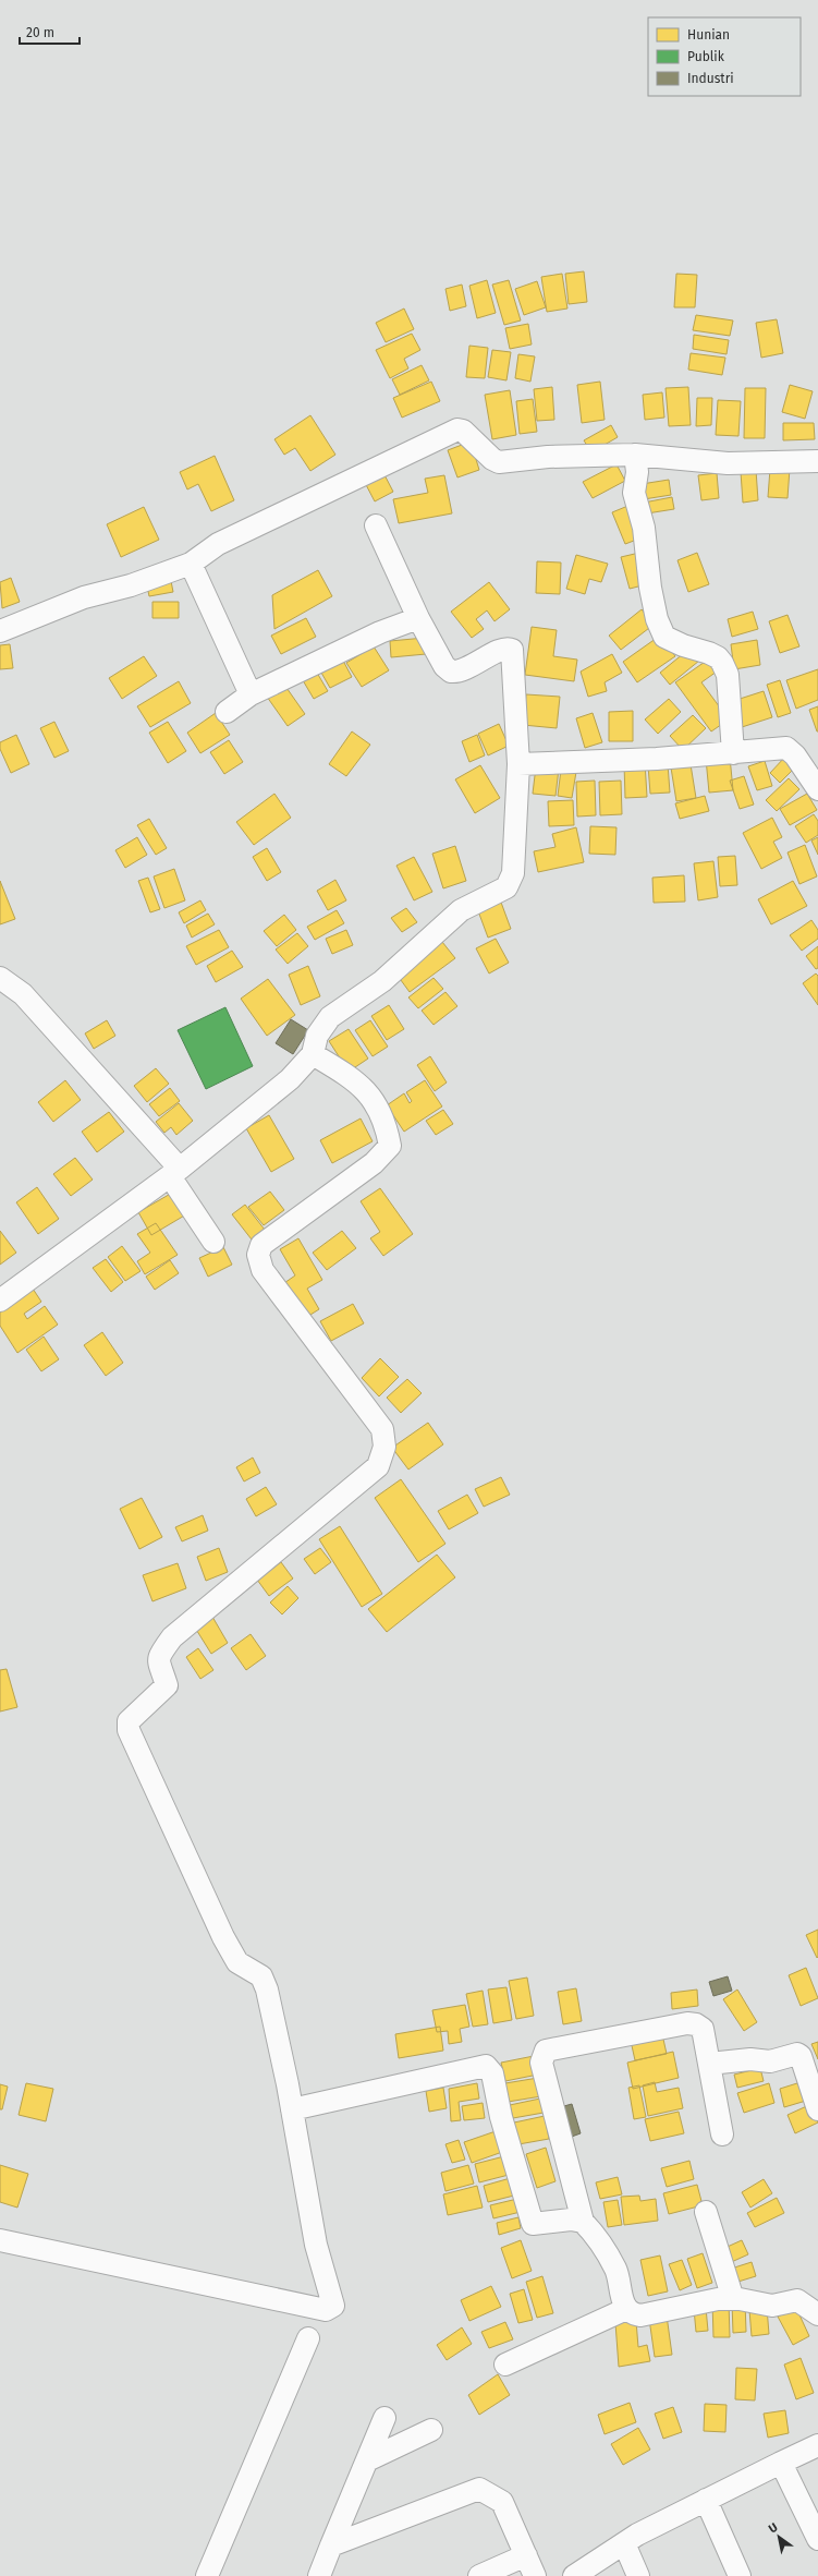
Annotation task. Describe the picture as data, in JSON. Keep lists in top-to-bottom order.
{
  "legend": ["Hunian", "Publik", "Industri"],
  "scale_bar": "20 m",
  "north": "top left"
}
